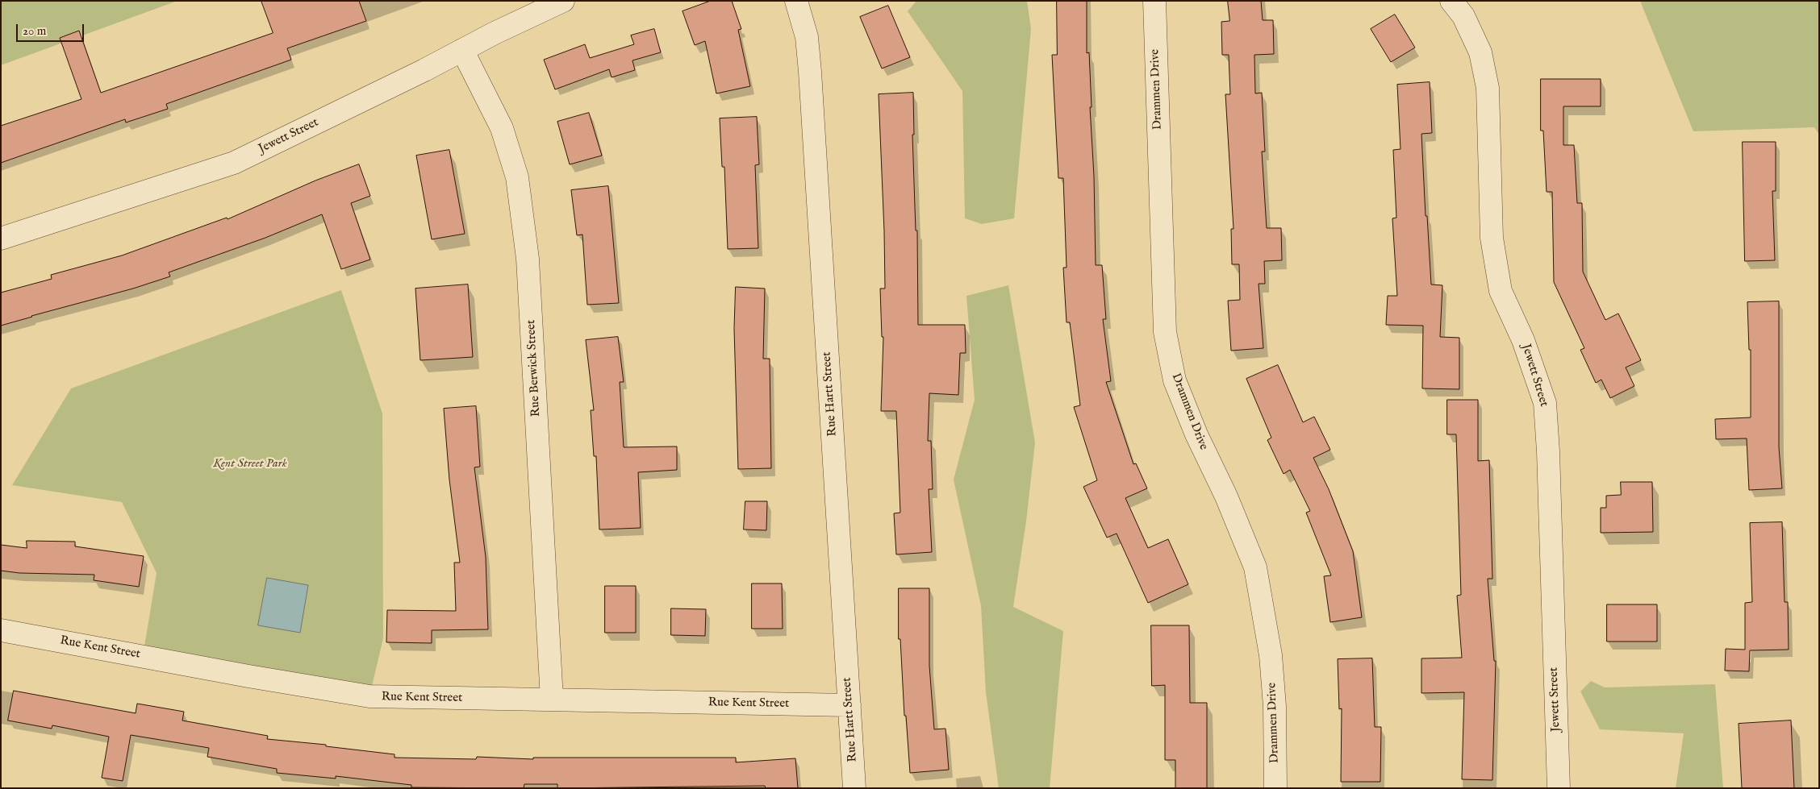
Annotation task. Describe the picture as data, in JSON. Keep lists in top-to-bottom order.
{
  "streets": {
    "street": [
      "Drammen Drive",
      "Jewett Street",
      "Rue Berwick Street",
      "Rue Hartt Street",
      "Rue Kent Street"
    ]
  },
  "crossings": [
    ["Jewett Street", "Rue Berwick Street"],
    ["Rue Berwick Street", "Rue Kent Street"],
    ["Rue Hartt Street", "Rue Kent Street"]
  ],
  "parks": ["Kent Street Park"],
  "scale_bar": "20 m"
}
